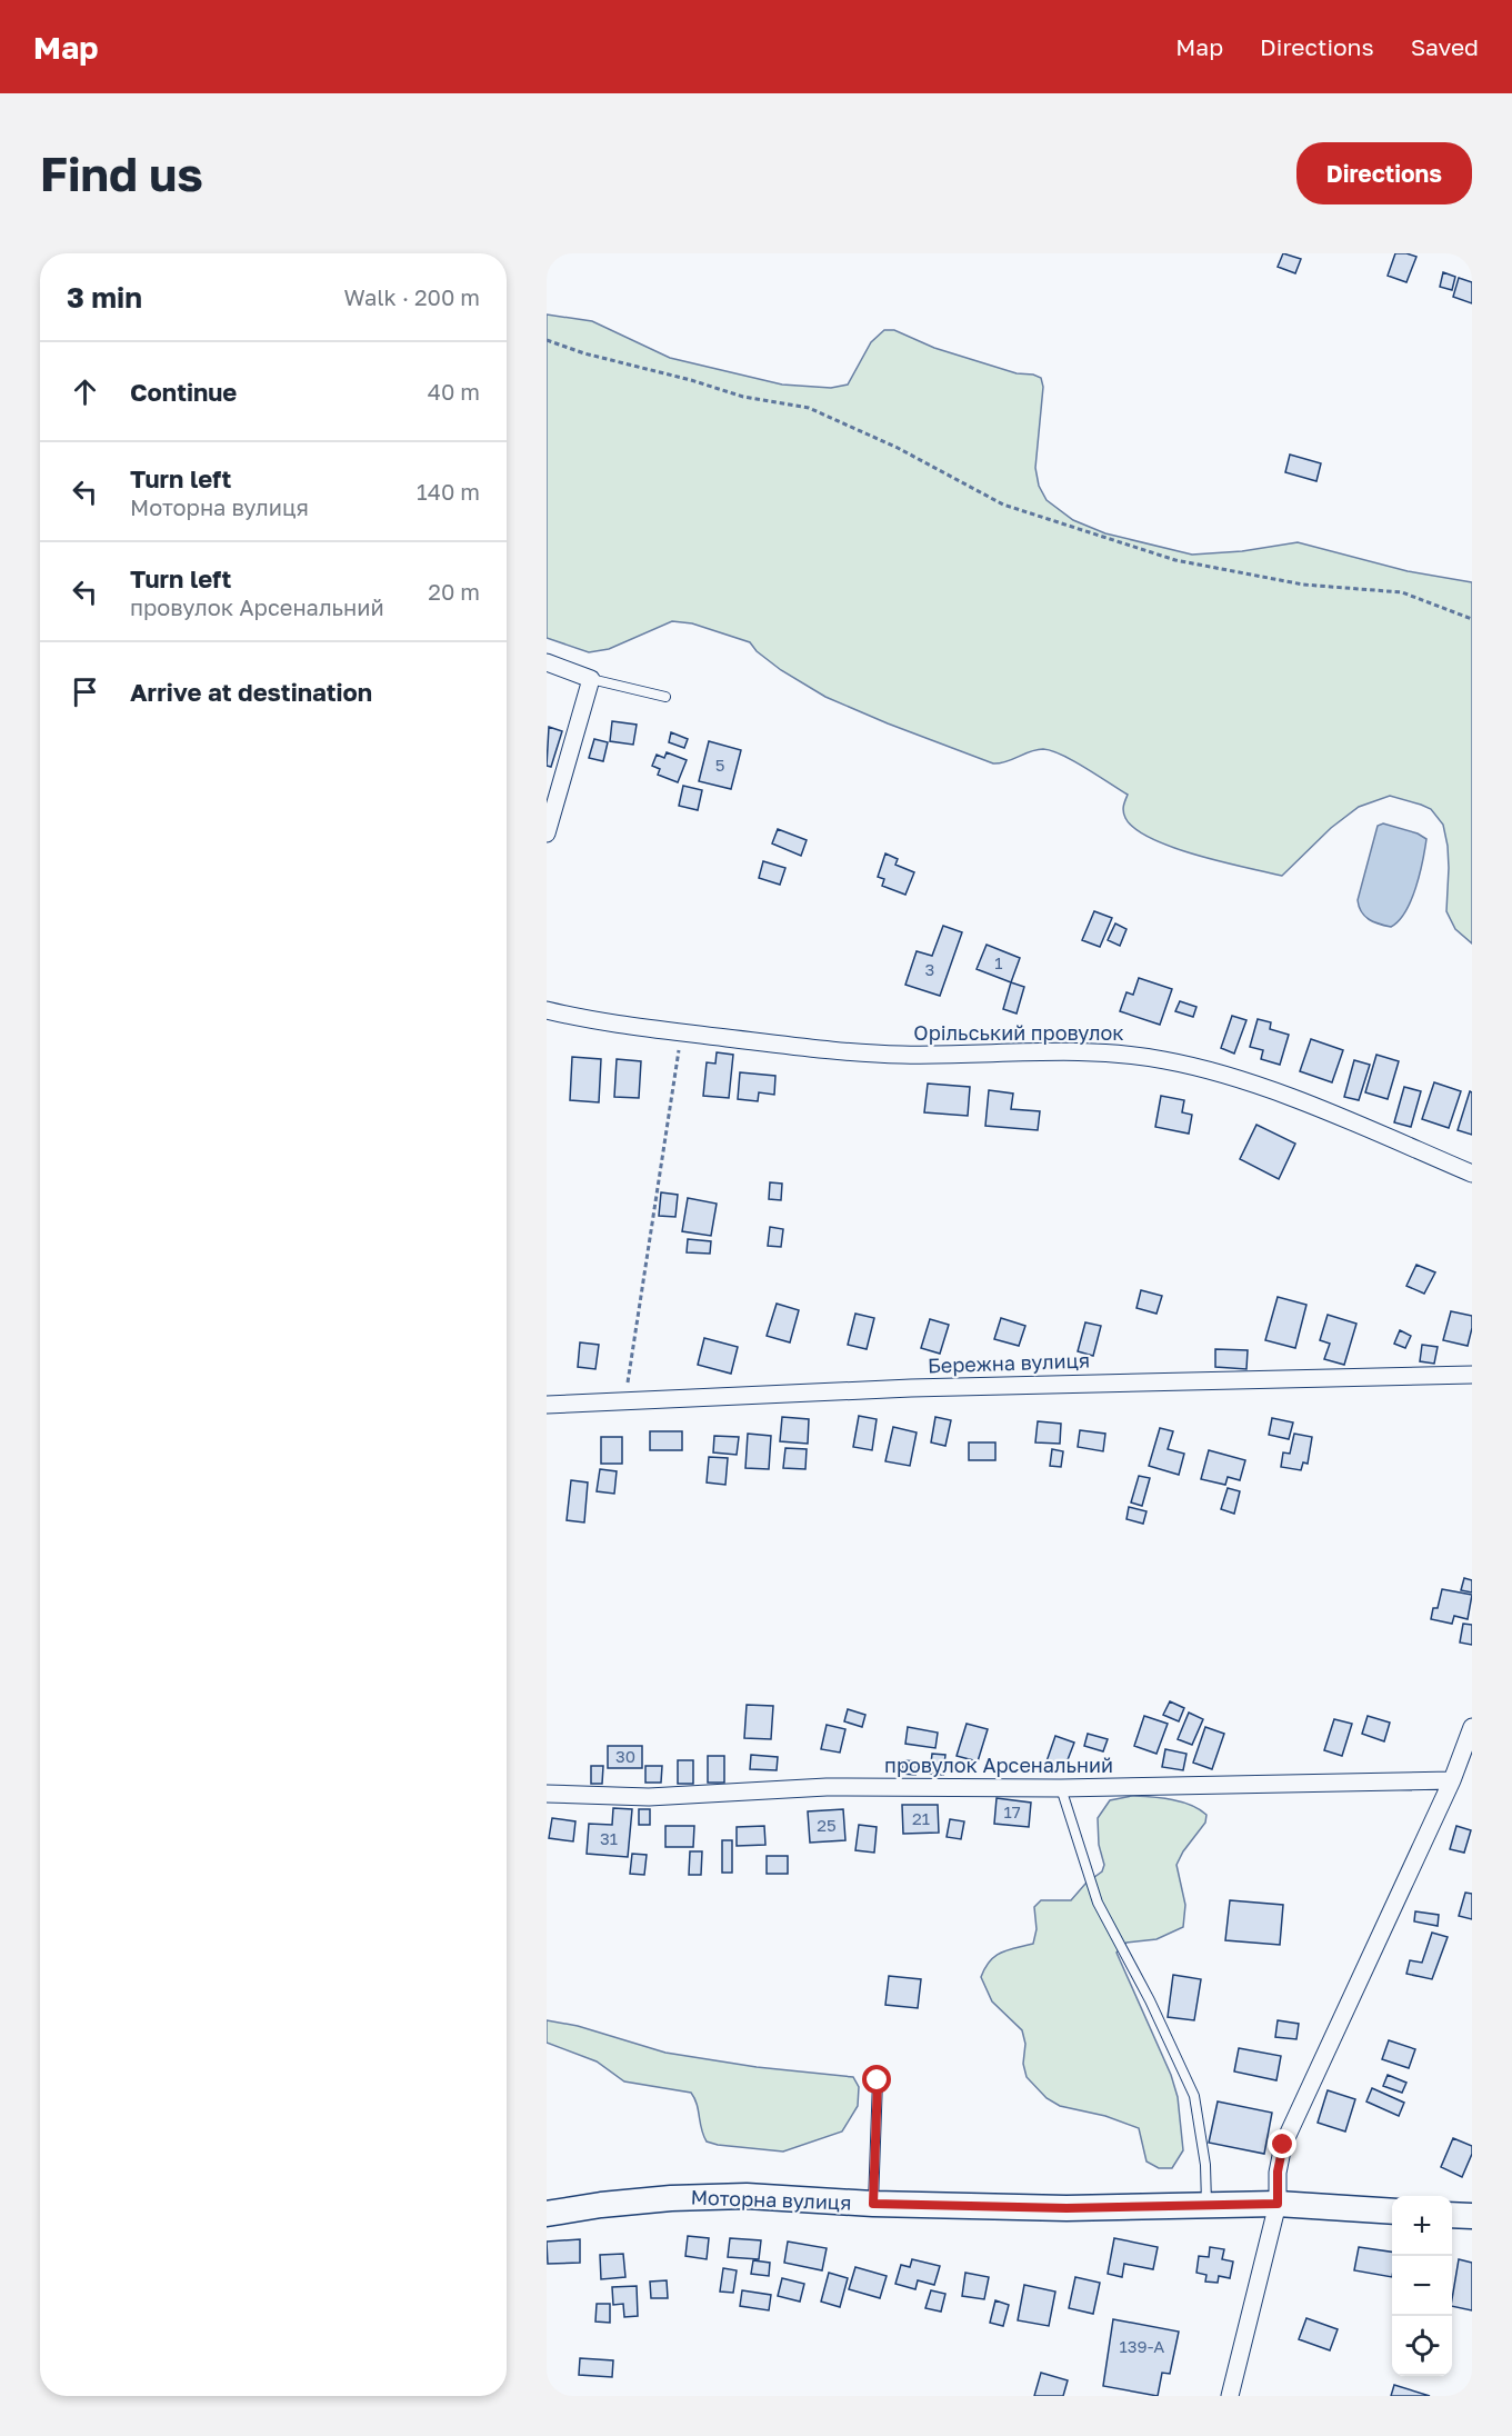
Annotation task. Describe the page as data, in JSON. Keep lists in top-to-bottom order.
{
  "streets": {
    "street": [
      "Орільський провулок",
      "Бережна вулиця",
      "провулок Арсенальний",
      "Моторна вулиця"
    ]
  },
  "house_numbers": [
    "5",
    "1",
    "3",
    "30",
    "17",
    "21",
    "25",
    "31",
    "139-А"
  ],
  "page": {
    "header": "Map",
    "nav": ["Map", "Directions", "Saved"],
    "buttons": "Directions",
    "title": "Find us",
    "heading": ["3 min", "Walk · 200 m"],
    "list": [
      ["Continue", "40 m"],
      ["Turn left", "Моторна вулиця", "140 m"],
      ["Turn left", "провулок Арсенальний", "20 m"],
      "Arrive at destination"
    ],
    "map_buttons": ["+", "−"]
  }
}
